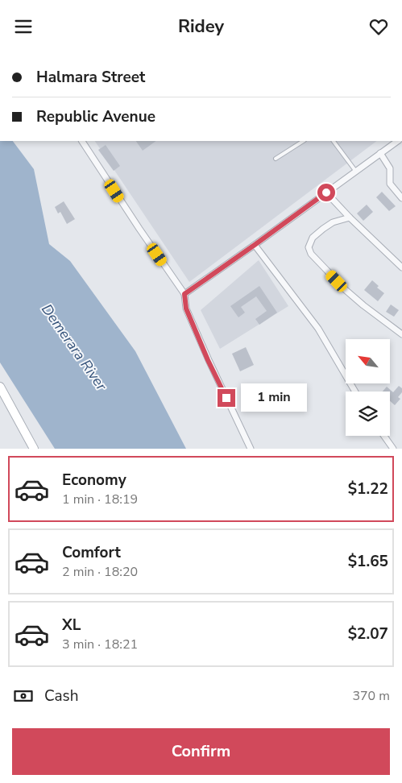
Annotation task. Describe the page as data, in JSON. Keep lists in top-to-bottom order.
{
  "water": ["Demerara River"],
  "north": "top left",
  "page": {
    "header": "Ridey",
    "banner": ["Halmara Street", "Republic Avenue"],
    "bubble": "1 min",
    "list": [
      {
        "name": "Economy",
        "note": "1 min · 18:19",
        "value": "$1.22"
      },
      {
        "name": "Comfort",
        "note": "2 min · 18:20",
        "value": "$1.65"
      },
      {
        "name": "XL",
        "note": "3 min · 18:21",
        "value": "$2.07"
      }
    ],
    "pay": ["Cash", "370 m"],
    "buttons": "Confirm"
  }
}
